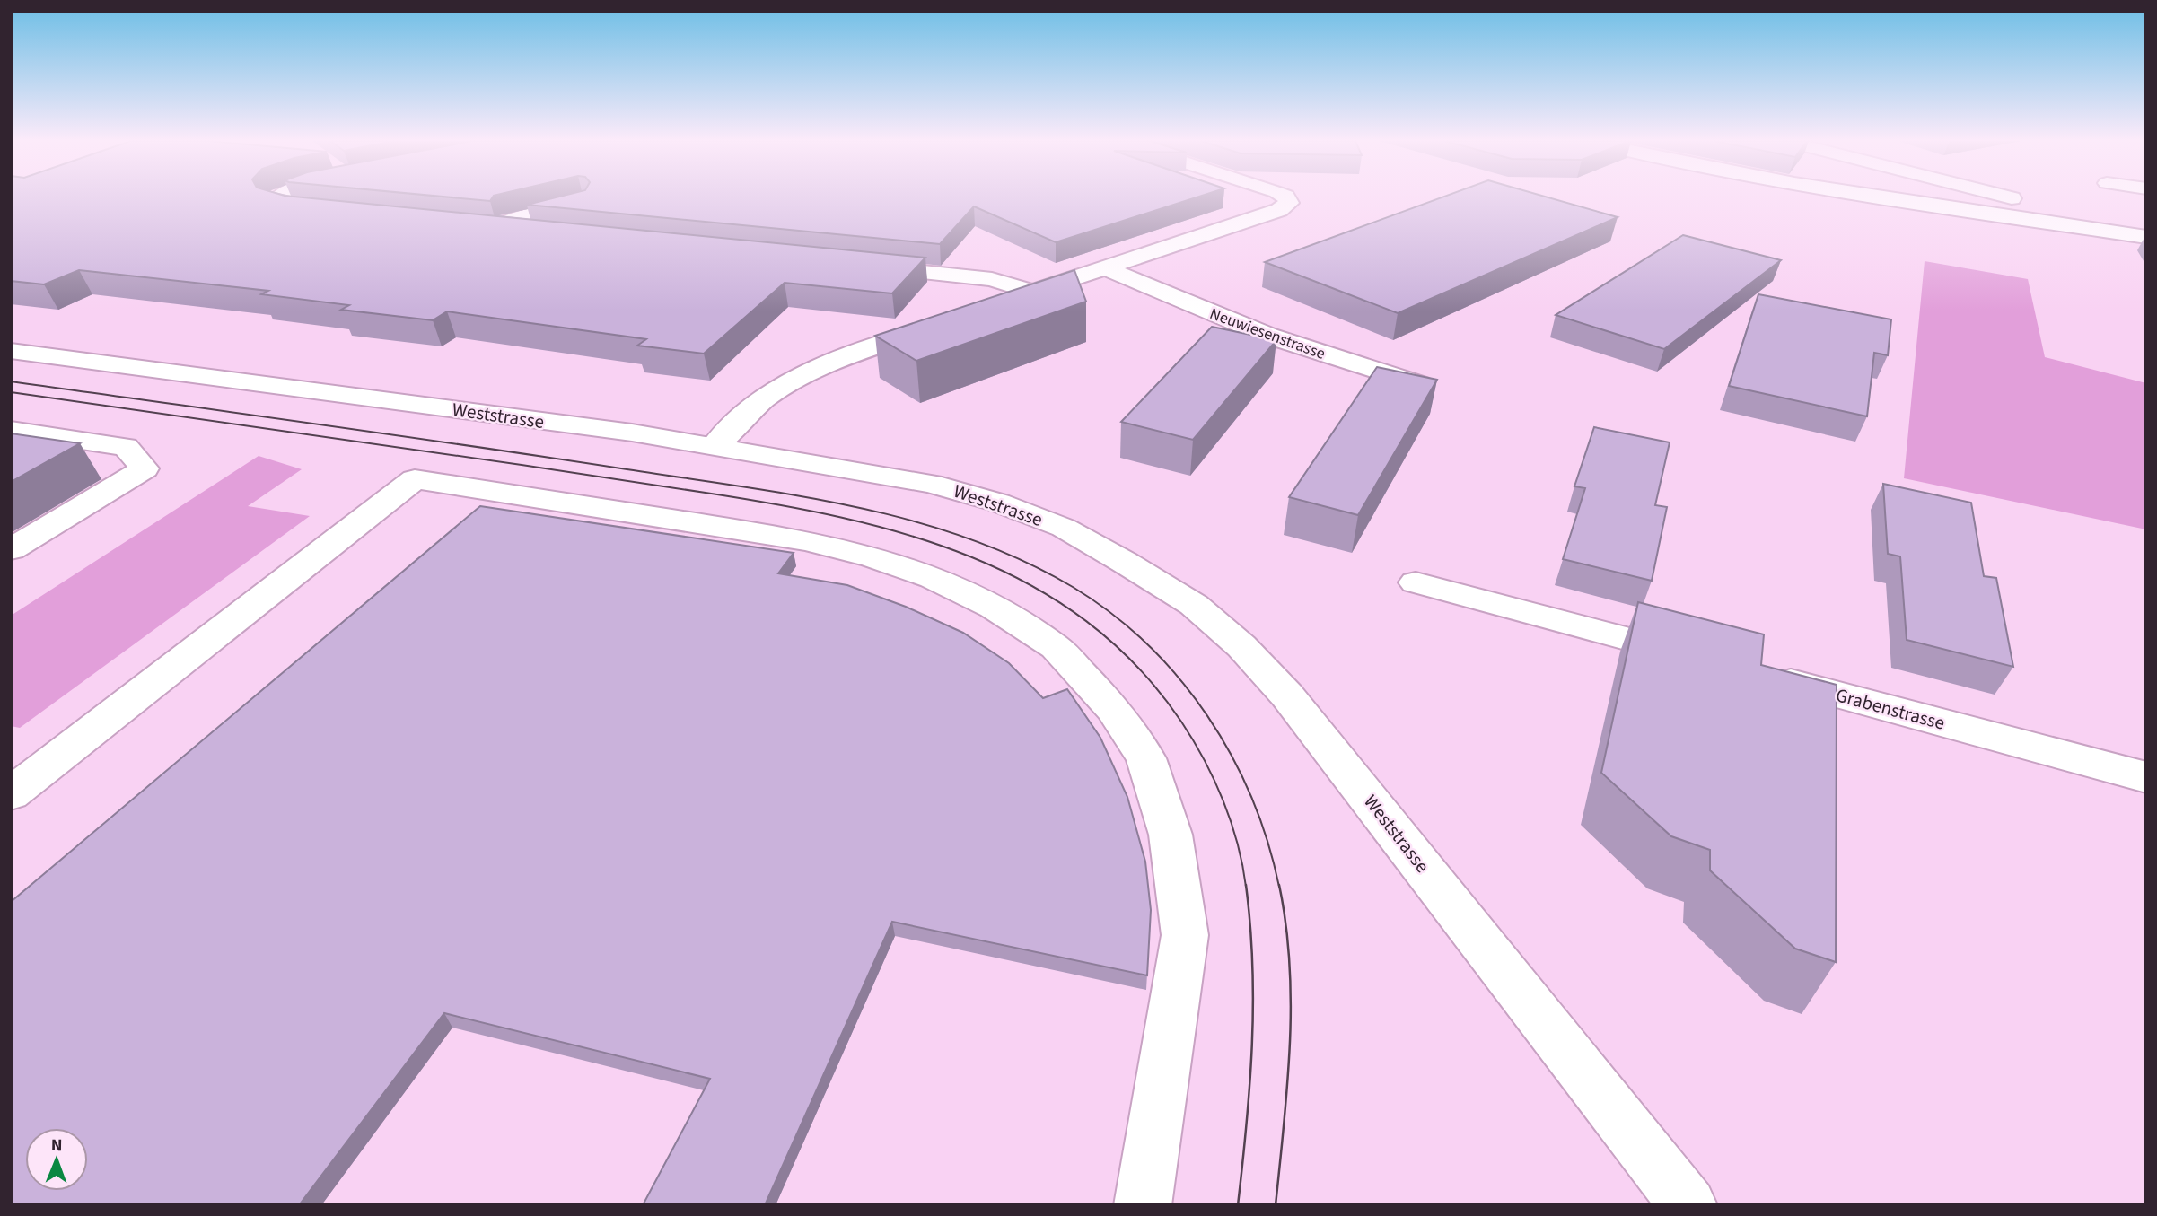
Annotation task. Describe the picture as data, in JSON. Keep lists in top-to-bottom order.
{
  "streets": {
    "street": ["Neuwiesenstrasse", "Weststrasse", "Grabenstrasse"]
  },
  "north": "top"
}
